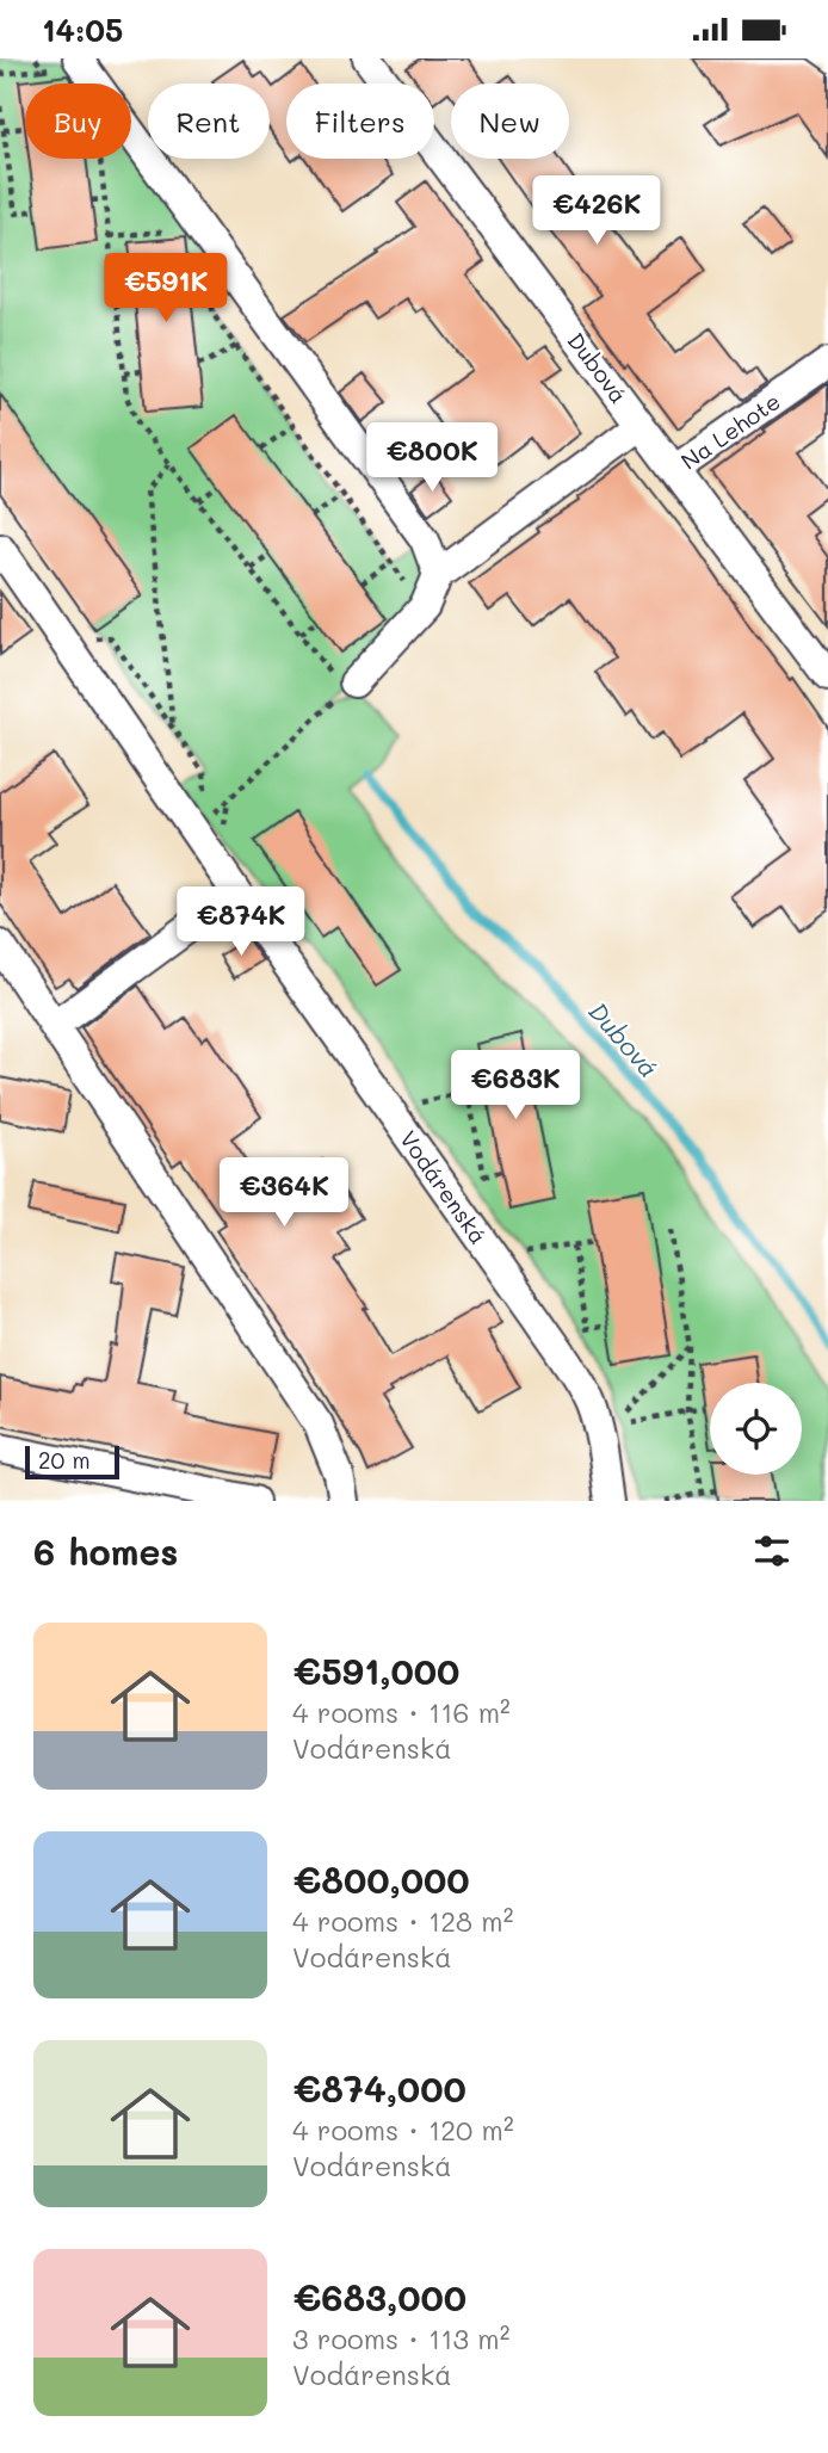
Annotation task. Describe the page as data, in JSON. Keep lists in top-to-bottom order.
{
  "streets": {
    "street": ["Dubová", "Na Lehote", "Vodárenská"]
  },
  "crossings": [
    ["Dubová", "Na Lehote"]
  ],
  "water": ["Dubová"],
  "scale_bar": "20 m",
  "page": {
    "status": "14:05",
    "chip": [
      "Buy",
      "Rent",
      "Filters",
      "New"
    ],
    "price": [
      "€426K",
      "€591K",
      "€800K",
      "€874K",
      "€683K",
      "€364K"
    ],
    "scale": "20 m",
    "heading": "6 homes",
    "list": [
      {
        "name": "€591,000",
        "note": "4 rooms · 116 m² · Vodárenská"
      },
      {
        "name": "€800,000",
        "note": "4 rooms · 128 m² · Vodárenská"
      },
      {
        "name": "€874,000",
        "note": "4 rooms · 120 m² · Vodárenská"
      },
      {
        "name": "€683,000",
        "note": "3 rooms · 113 m² · Vodárenská"
      }
    ]
  }
}
